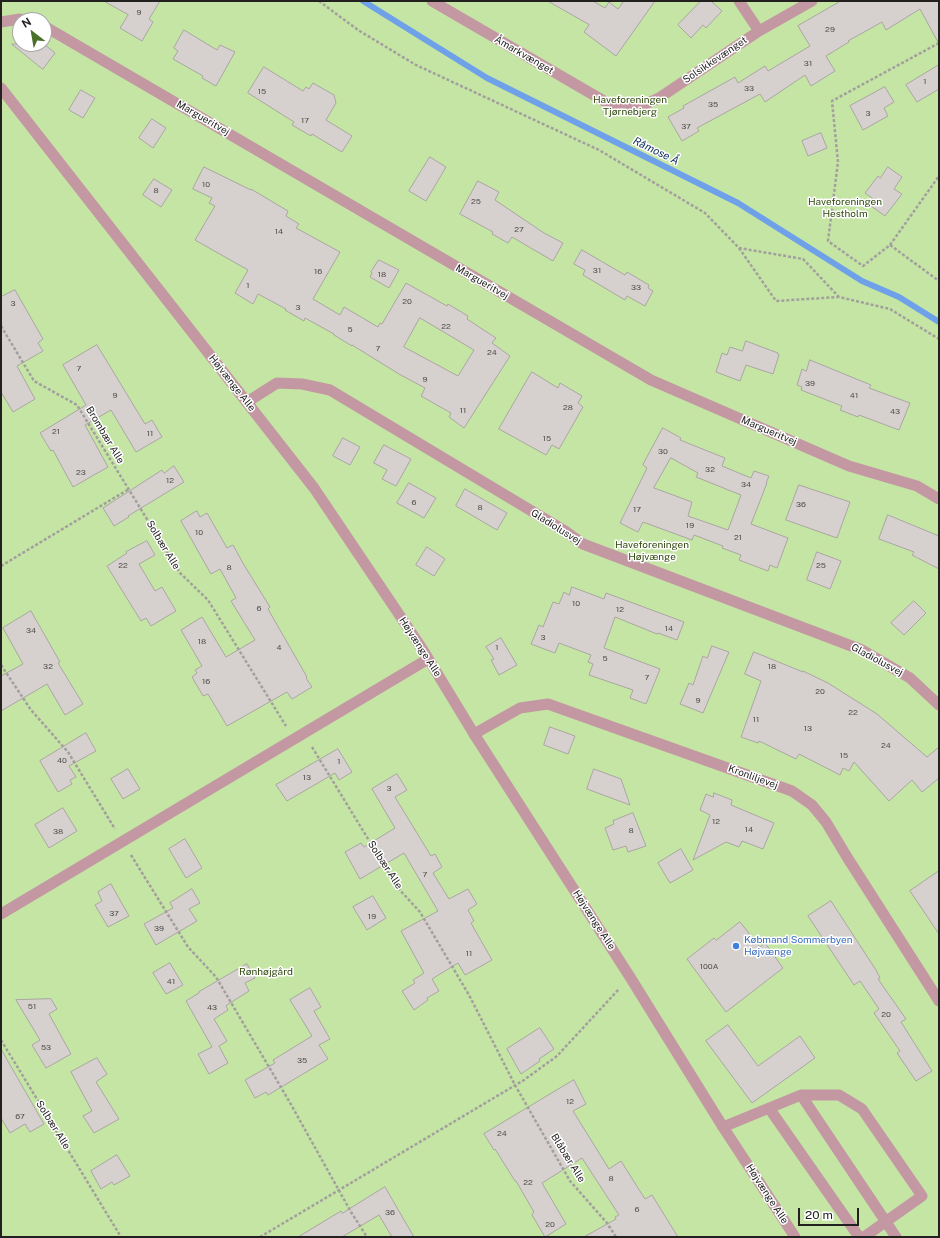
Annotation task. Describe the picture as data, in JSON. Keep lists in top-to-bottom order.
{
  "streets": {
    "street": [
      "Åmarkvænget",
      "Solsikkevænget",
      "Margueritvej",
      "Højvænge Alle",
      "Gladiolusvej",
      "Kronliljevej"
    ],
    "path": ["Brombær Alle", "Solbær Alle", "Blåbær Alle"]
  },
  "crossings": [
    ["Åmarkvænget", "Solsikkevænget"],
    ["Højvænge Alle", "Gladiolusvej"],
    ["Højvænge Alle", "Kronliljevej"],
    ["Brombær Alle", "Solbær Alle"],
    ["Solbær Alle", "Blåbær Alle"]
  ],
  "water": ["Råmose Å"],
  "parks": [
    "Haveforeningen Tjørnebjerg",
    "Haveforeningen Hestholm",
    "Haveforeningen Højvænge",
    "Rønhøjgård"
  ],
  "places": ["Købmand Sommerbyen Højvænge"],
  "house_numbers": [
    "9",
    "29",
    "31",
    "1",
    "33",
    "15",
    "35",
    "3",
    "17",
    "37",
    "10",
    "8",
    "25",
    "27",
    "14",
    "31",
    "16",
    "18",
    "1",
    "33",
    "20",
    "3",
    "3",
    "22",
    "5",
    "7",
    "24",
    "7",
    "9",
    "39",
    "9",
    "41",
    "28",
    "11",
    "43",
    "21",
    "11",
    "15",
    "30",
    "32",
    "23",
    "12",
    "34",
    "6",
    "36",
    "8",
    "17",
    "19",
    "10",
    "21",
    "22",
    "25",
    "8",
    "10",
    "6",
    "12",
    "14",
    "34",
    "3",
    "18",
    "4",
    "1",
    "5",
    "32",
    "18",
    "7",
    "16",
    "20",
    "9",
    "22",
    "11",
    "13",
    "24",
    "15",
    "40",
    "1",
    "13",
    "3",
    "12",
    "14",
    "8",
    "38",
    "7",
    "37",
    "19",
    "39",
    "11",
    "100A",
    "41",
    "51",
    "43",
    "20",
    "53",
    "35",
    "12",
    "67",
    "24",
    "8",
    "22",
    "6",
    "36",
    "20"
  ],
  "scale_bar": "20 m",
  "north": "top left"
}
